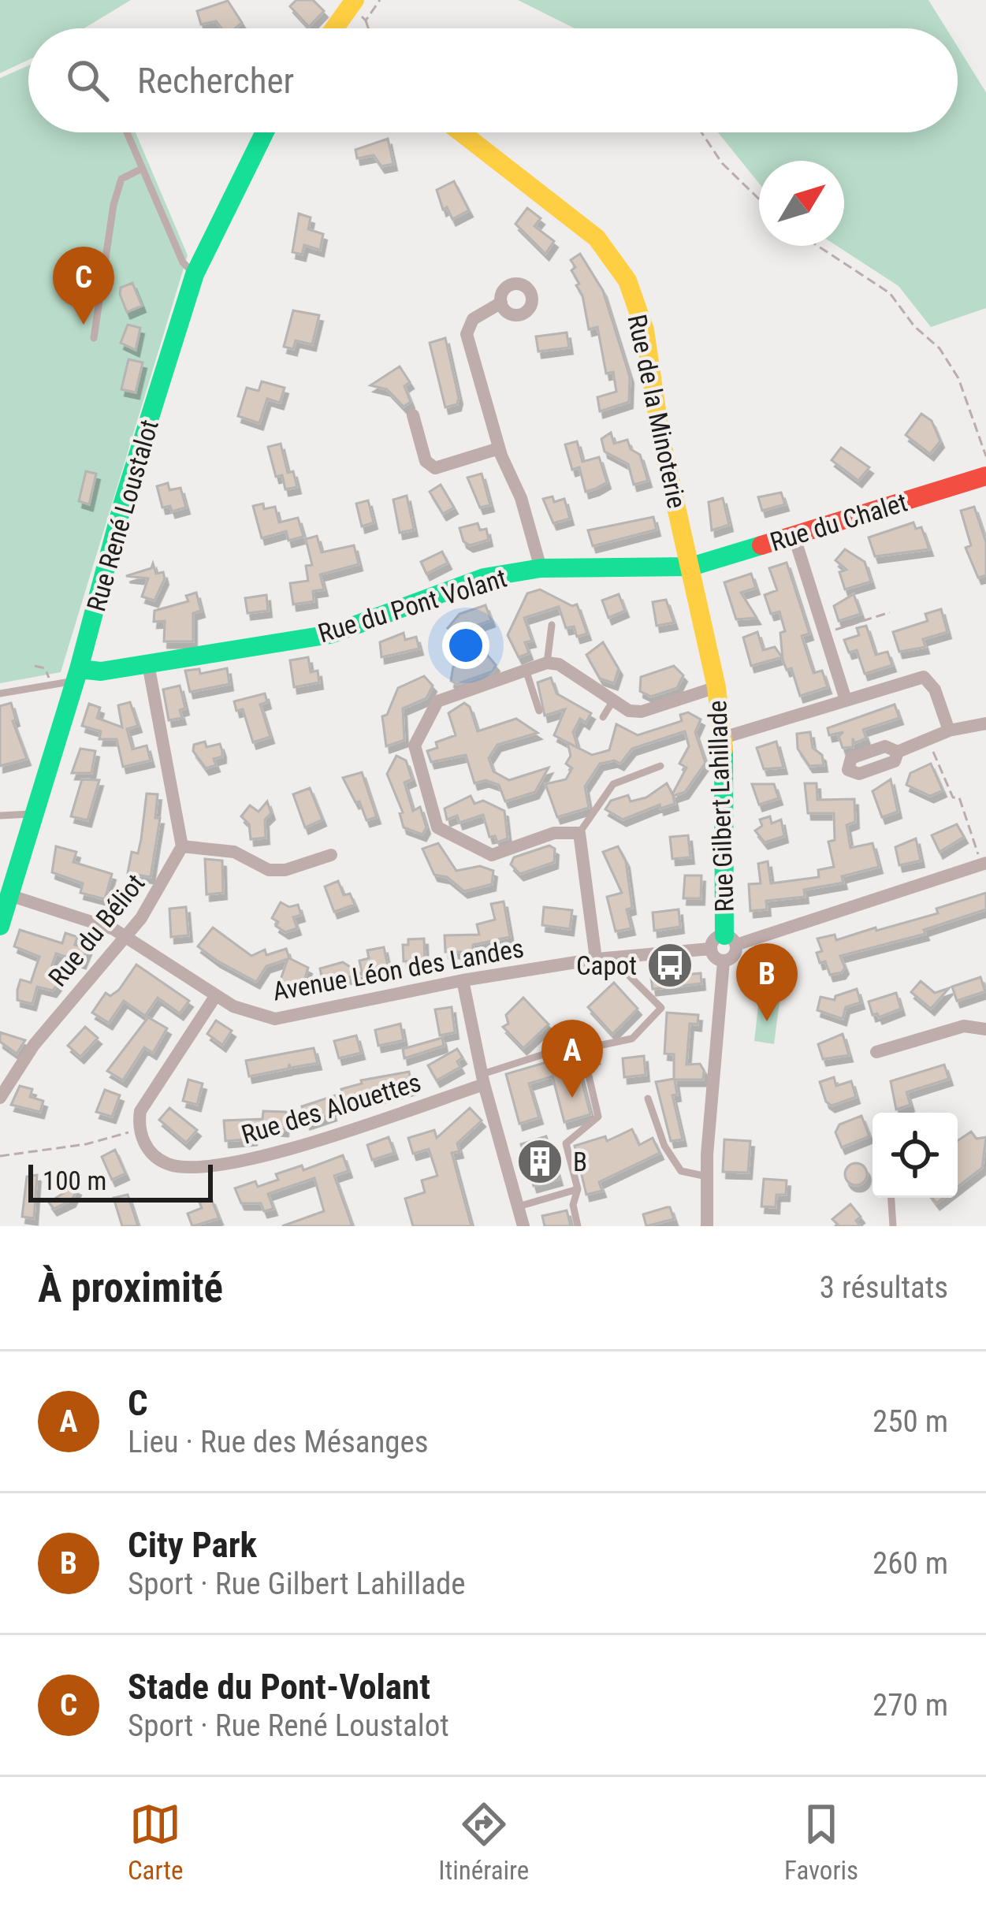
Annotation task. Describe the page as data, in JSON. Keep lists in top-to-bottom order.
{
  "streets": {
    "street": [
      "Rue de la Minoterie",
      "Rue René Loustalot",
      "Rue du Chalet",
      "Rue du Pont Volant",
      "Rue Gilbert Lahillade",
      "Rue du Béliot",
      "Avenue Léon des Landes",
      "Rue des Alouettes"
    ]
  },
  "crossings": [
    ["Rue de la Minoterie", "Rue du Chalet"],
    ["Rue de la Minoterie", "Rue du Pont Volant"],
    ["Rue de la Minoterie", "Rue Gilbert Lahillade"],
    ["Rue René Loustalot", "Rue du Pont Volant"],
    ["Rue René Loustalot", "Avenue Léon des Landes"],
    ["Rue du Chalet", "Rue du Pont Volant"],
    ["Rue du Chalet", "Rue Gilbert Lahillade"],
    ["Rue du Pont Volant", "Rue Gilbert Lahillade"],
    ["Rue Gilbert Lahillade", "Avenue Léon des Landes"],
    ["Rue du Béliot", "Avenue Léon des Landes"]
  ],
  "places": {
    "bus stop": ["Capot"],
    "building": ["B"]
  },
  "scale_bar": "100 m",
  "north": "top right",
  "page": {
    "search": "Rechercher",
    "pins": ["C", "B", "A"],
    "scale": "100 m",
    "heading": ["À proximité", "3 résultats"],
    "list": [
      {
        "mark": "A",
        "name": "C",
        "note": "Lieu · Rue des Mésanges",
        "value": "250 m"
      },
      {
        "mark": "B",
        "name": "City Park",
        "note": "Sport · Rue Gilbert Lahillade",
        "value": "260 m"
      },
      {
        "mark": "C",
        "name": "Stade du Pont-Volant",
        "note": "Sport · Rue René Loustalot",
        "value": "270 m"
      }
    ],
    "nav": ["Carte", "Itinéraire", "Favoris"]
  }
}
